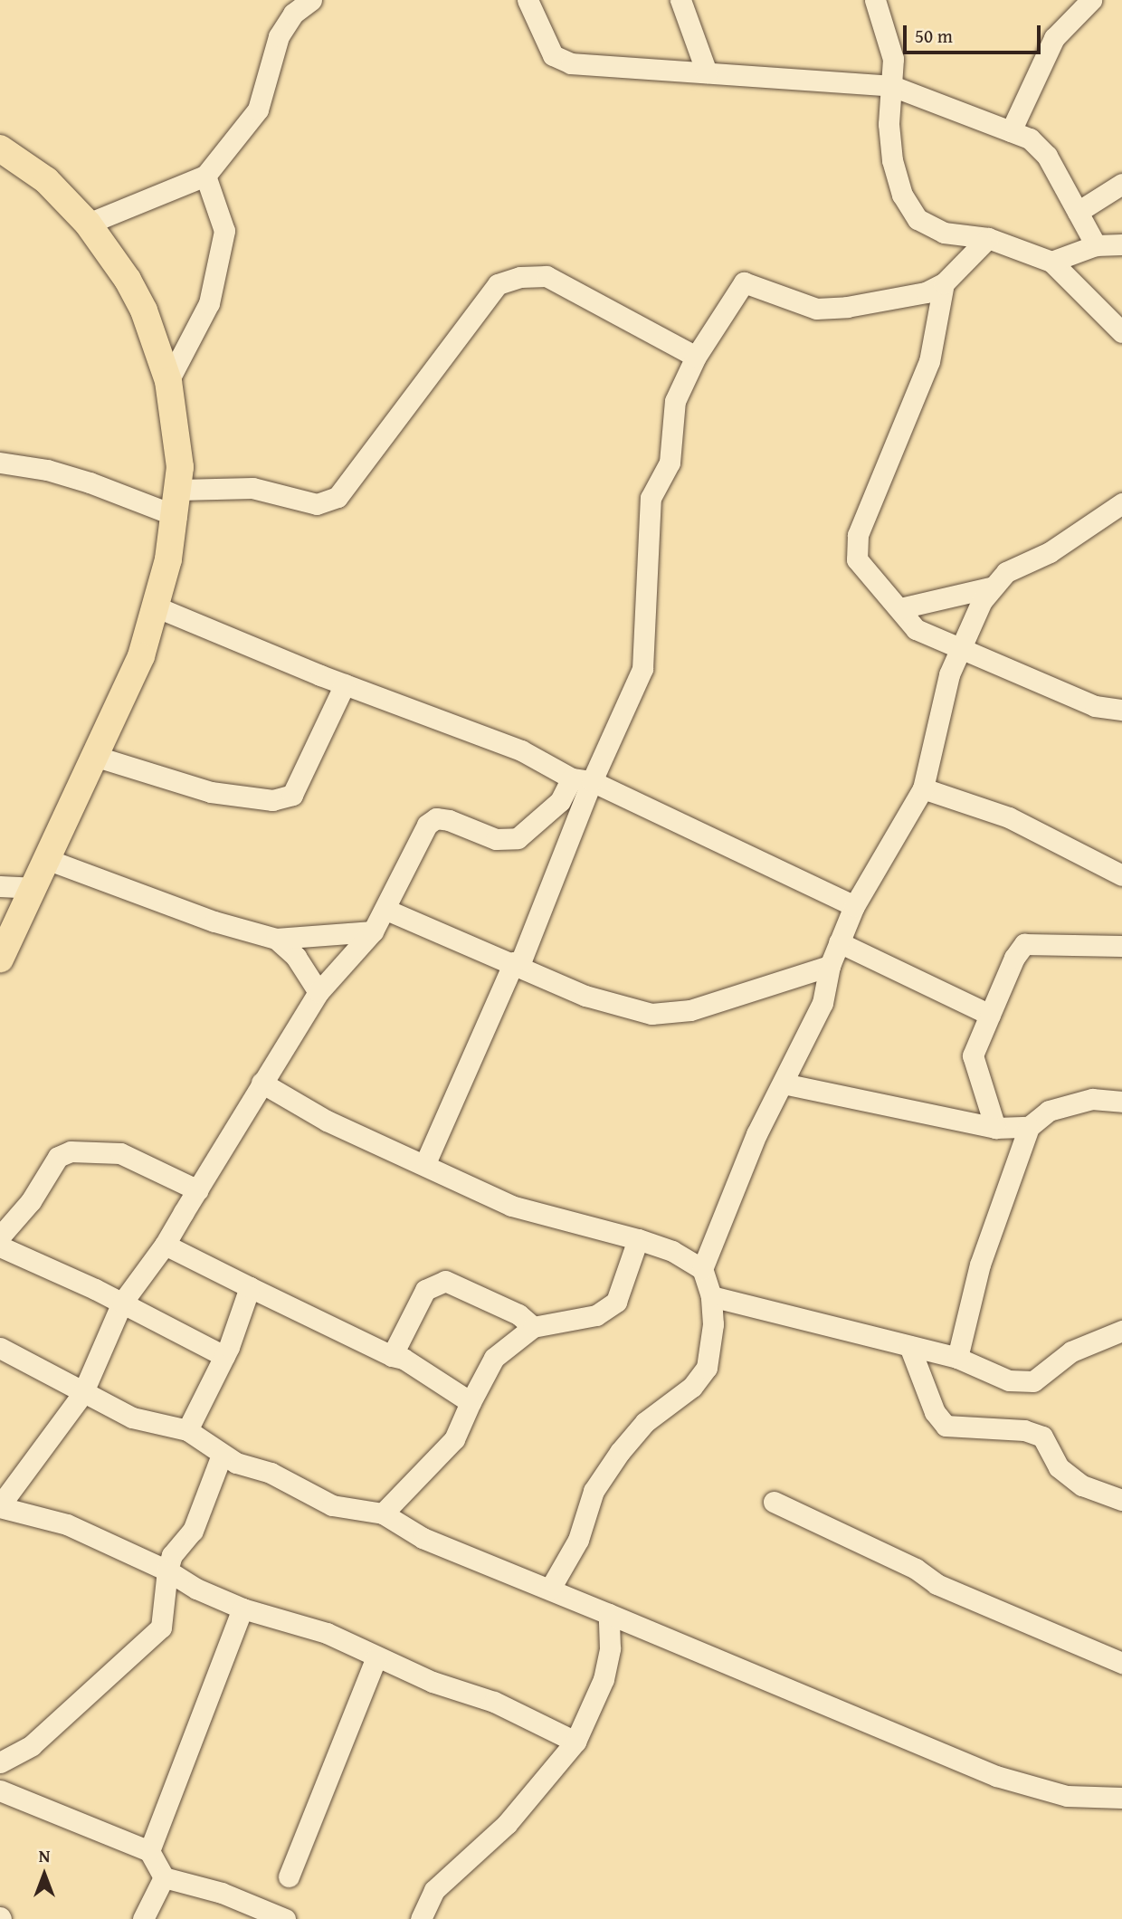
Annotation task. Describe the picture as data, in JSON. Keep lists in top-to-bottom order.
{
  "scale_bar": "50 m",
  "north": "top"
}
